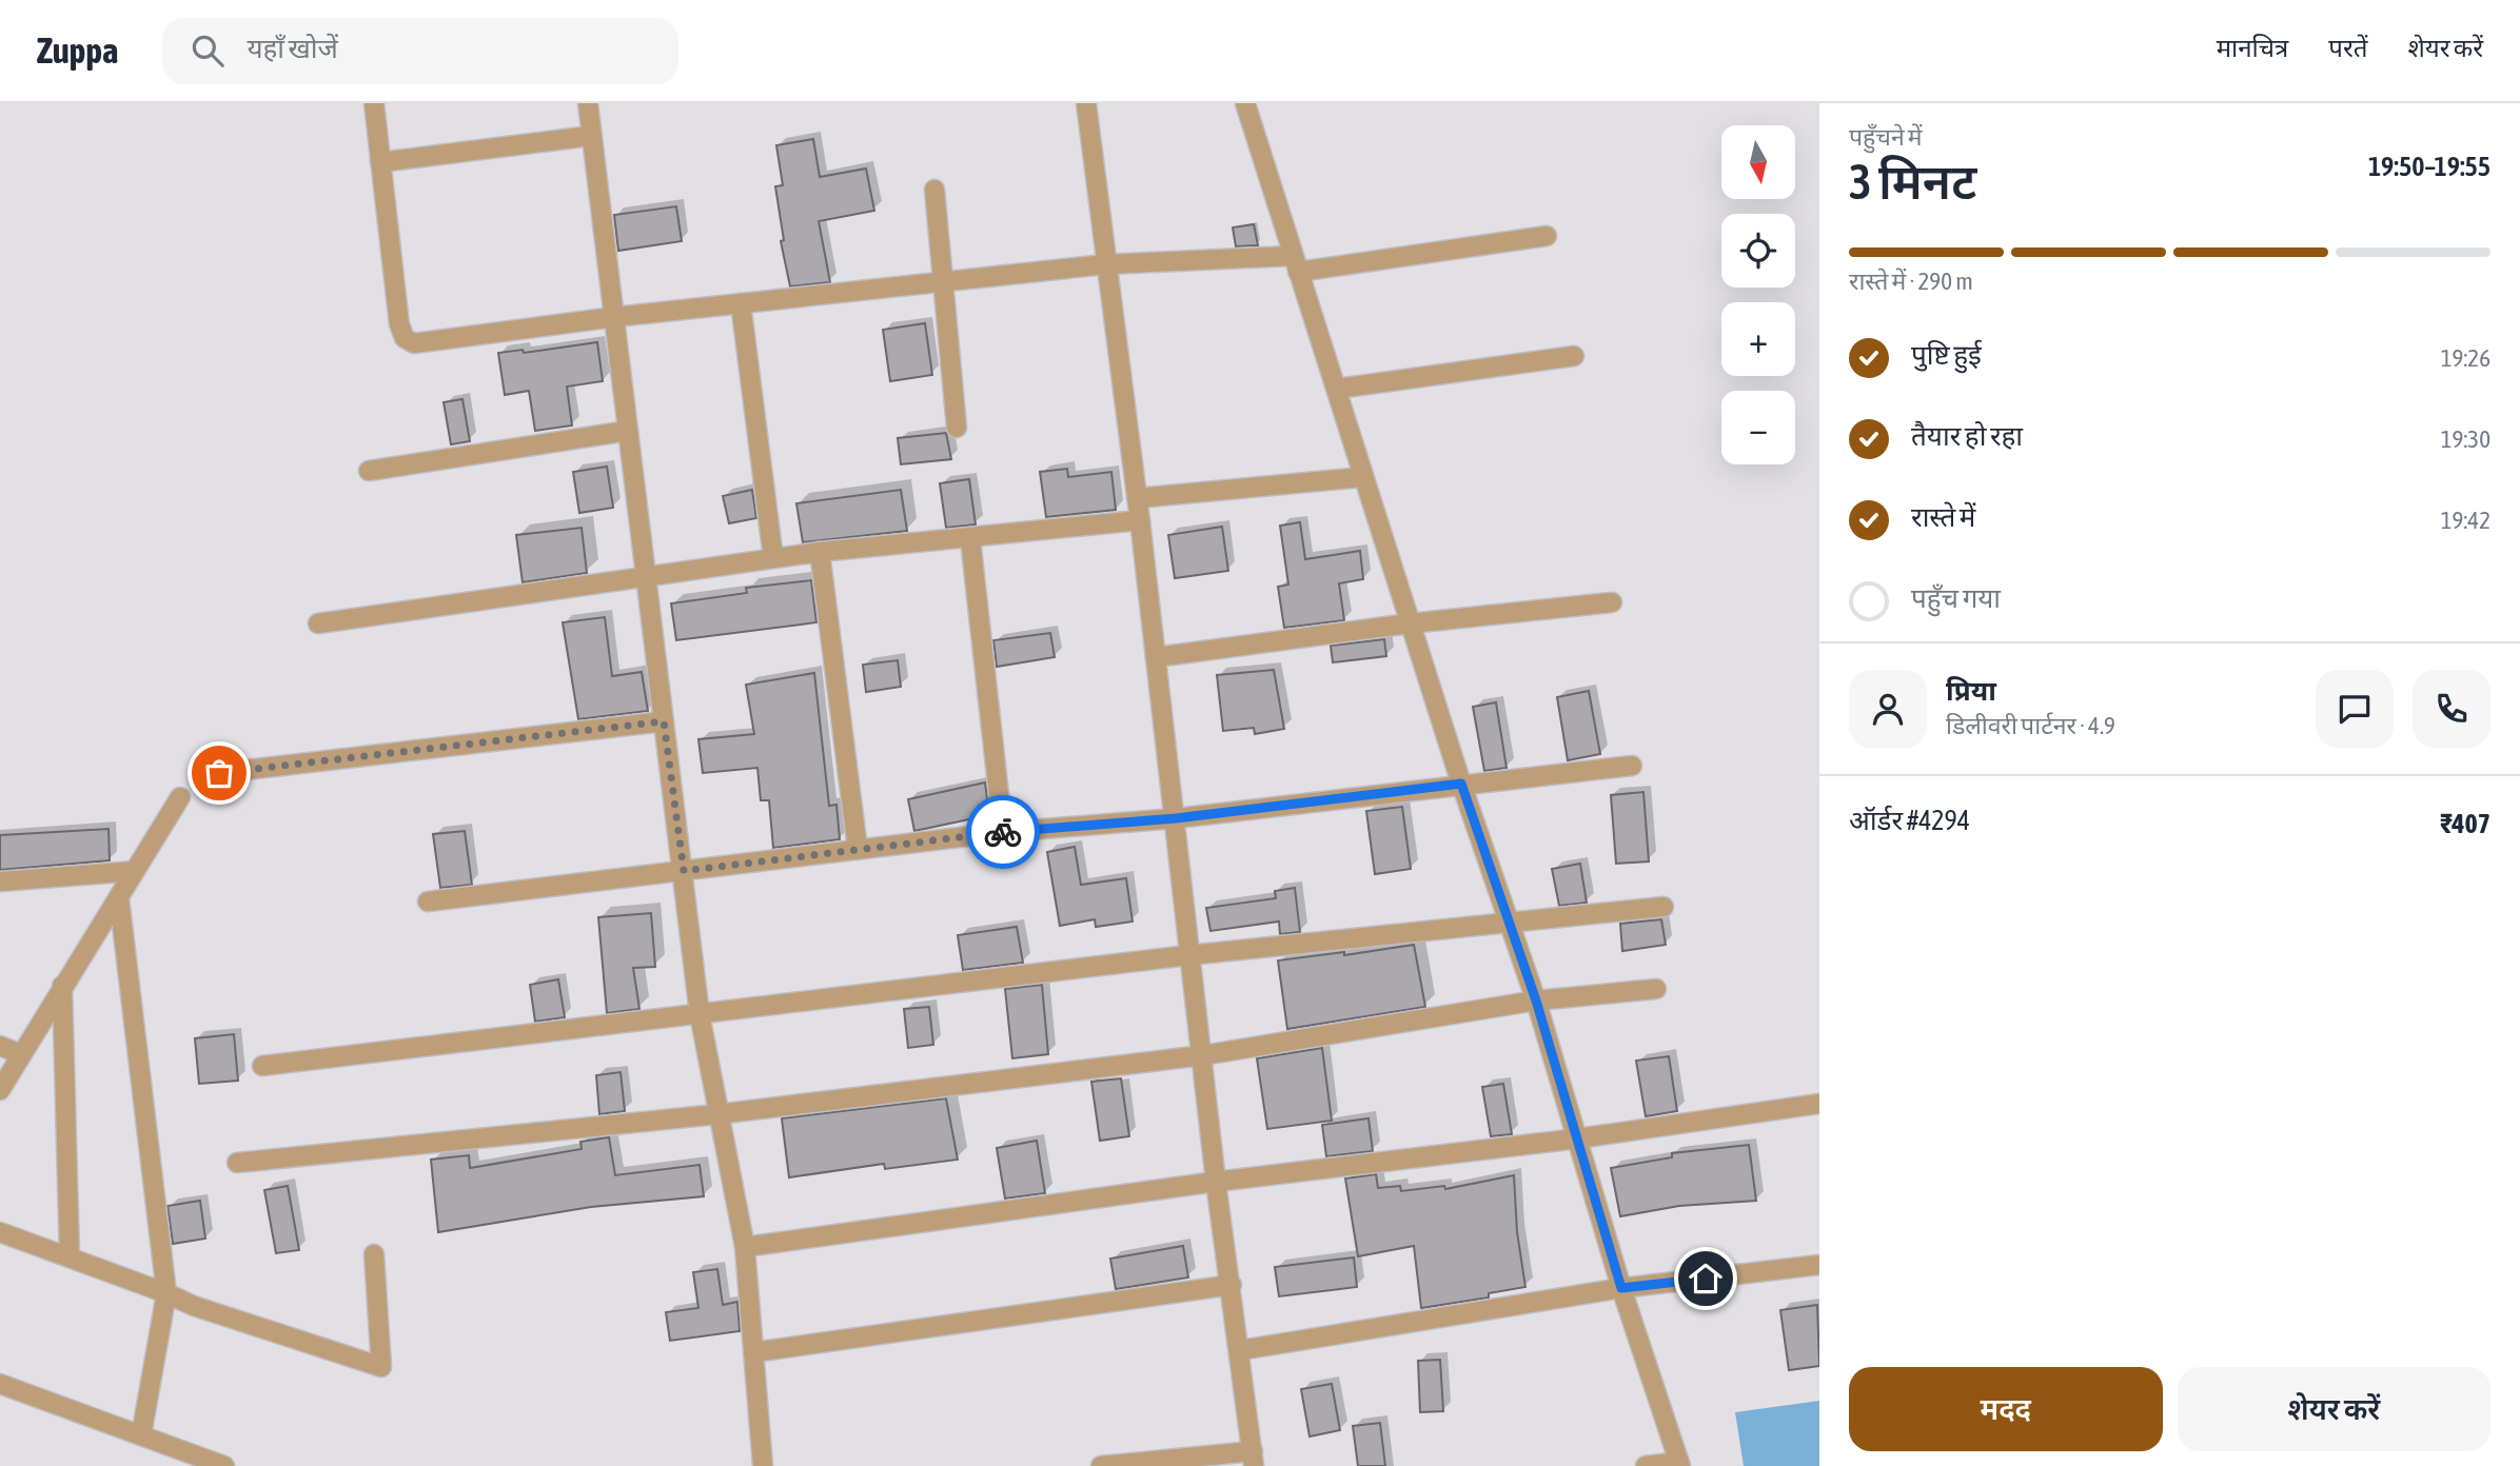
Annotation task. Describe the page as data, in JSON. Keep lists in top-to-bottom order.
{
  "north": "bottom",
  "page": {
    "header": "Zuppa",
    "search": "यहाँ खोजें",
    "nav": ["मानचित्र", "परतें", "शेयर करें"],
    "heading": ["3 मिनट", "पहुँचने में", "19:50–19:55"],
    "panel": [
      "प्रिया",
      "डिलीवरी पार्टनर · 4.9",
      "ऑर्डर #4294",
      "₹407"
    ],
    "map_buttons": ["+", "−"],
    "bar": "रास्ते में · 290 m",
    "list": [
      ["पुष्टि हुई", "19:26"],
      ["तैयार हो रहा", "19:30"],
      ["रास्ते में", "19:42"],
      "पहुँच गया"
    ],
    "buttons": ["मदद", "शेयर करें"]
  }
}
